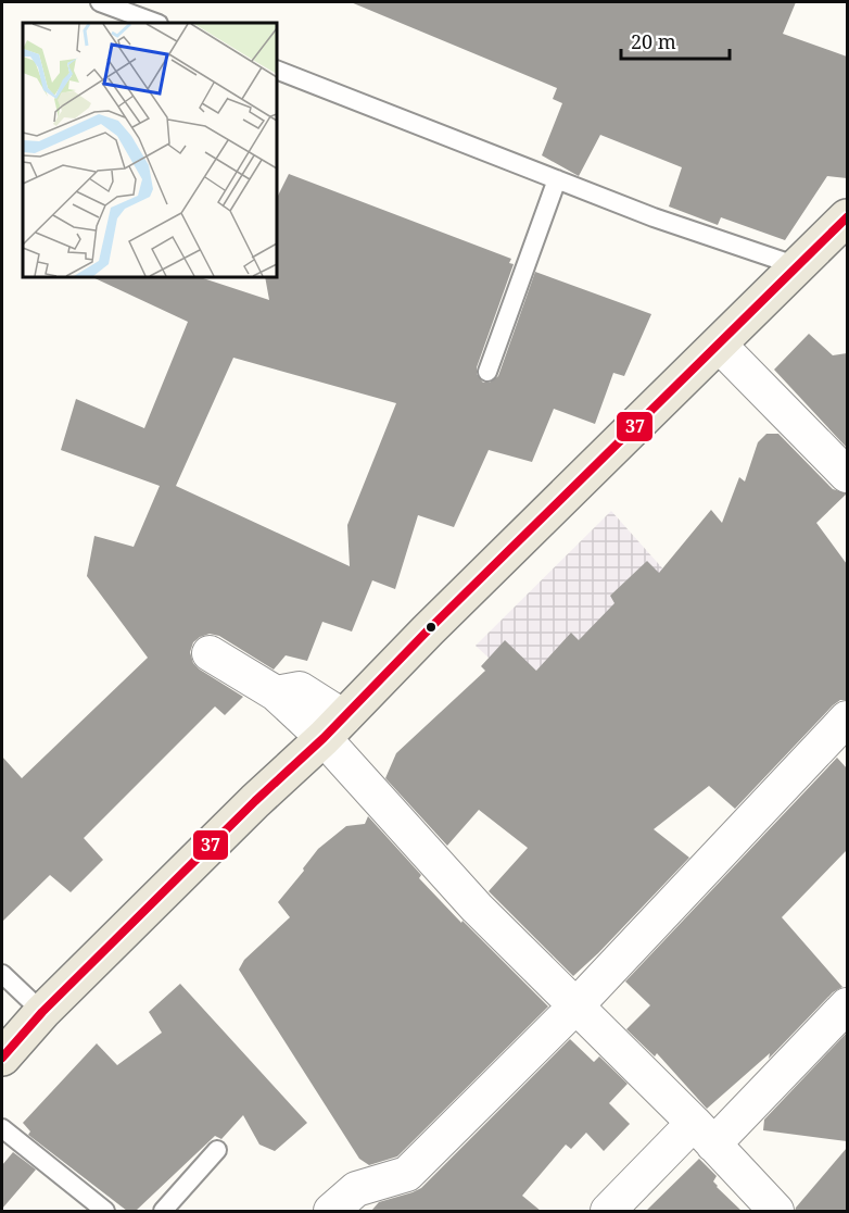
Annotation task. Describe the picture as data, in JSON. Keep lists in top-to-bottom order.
{
  "lines": ["transit line 37"],
  "scale_bar": "20 m"
}
